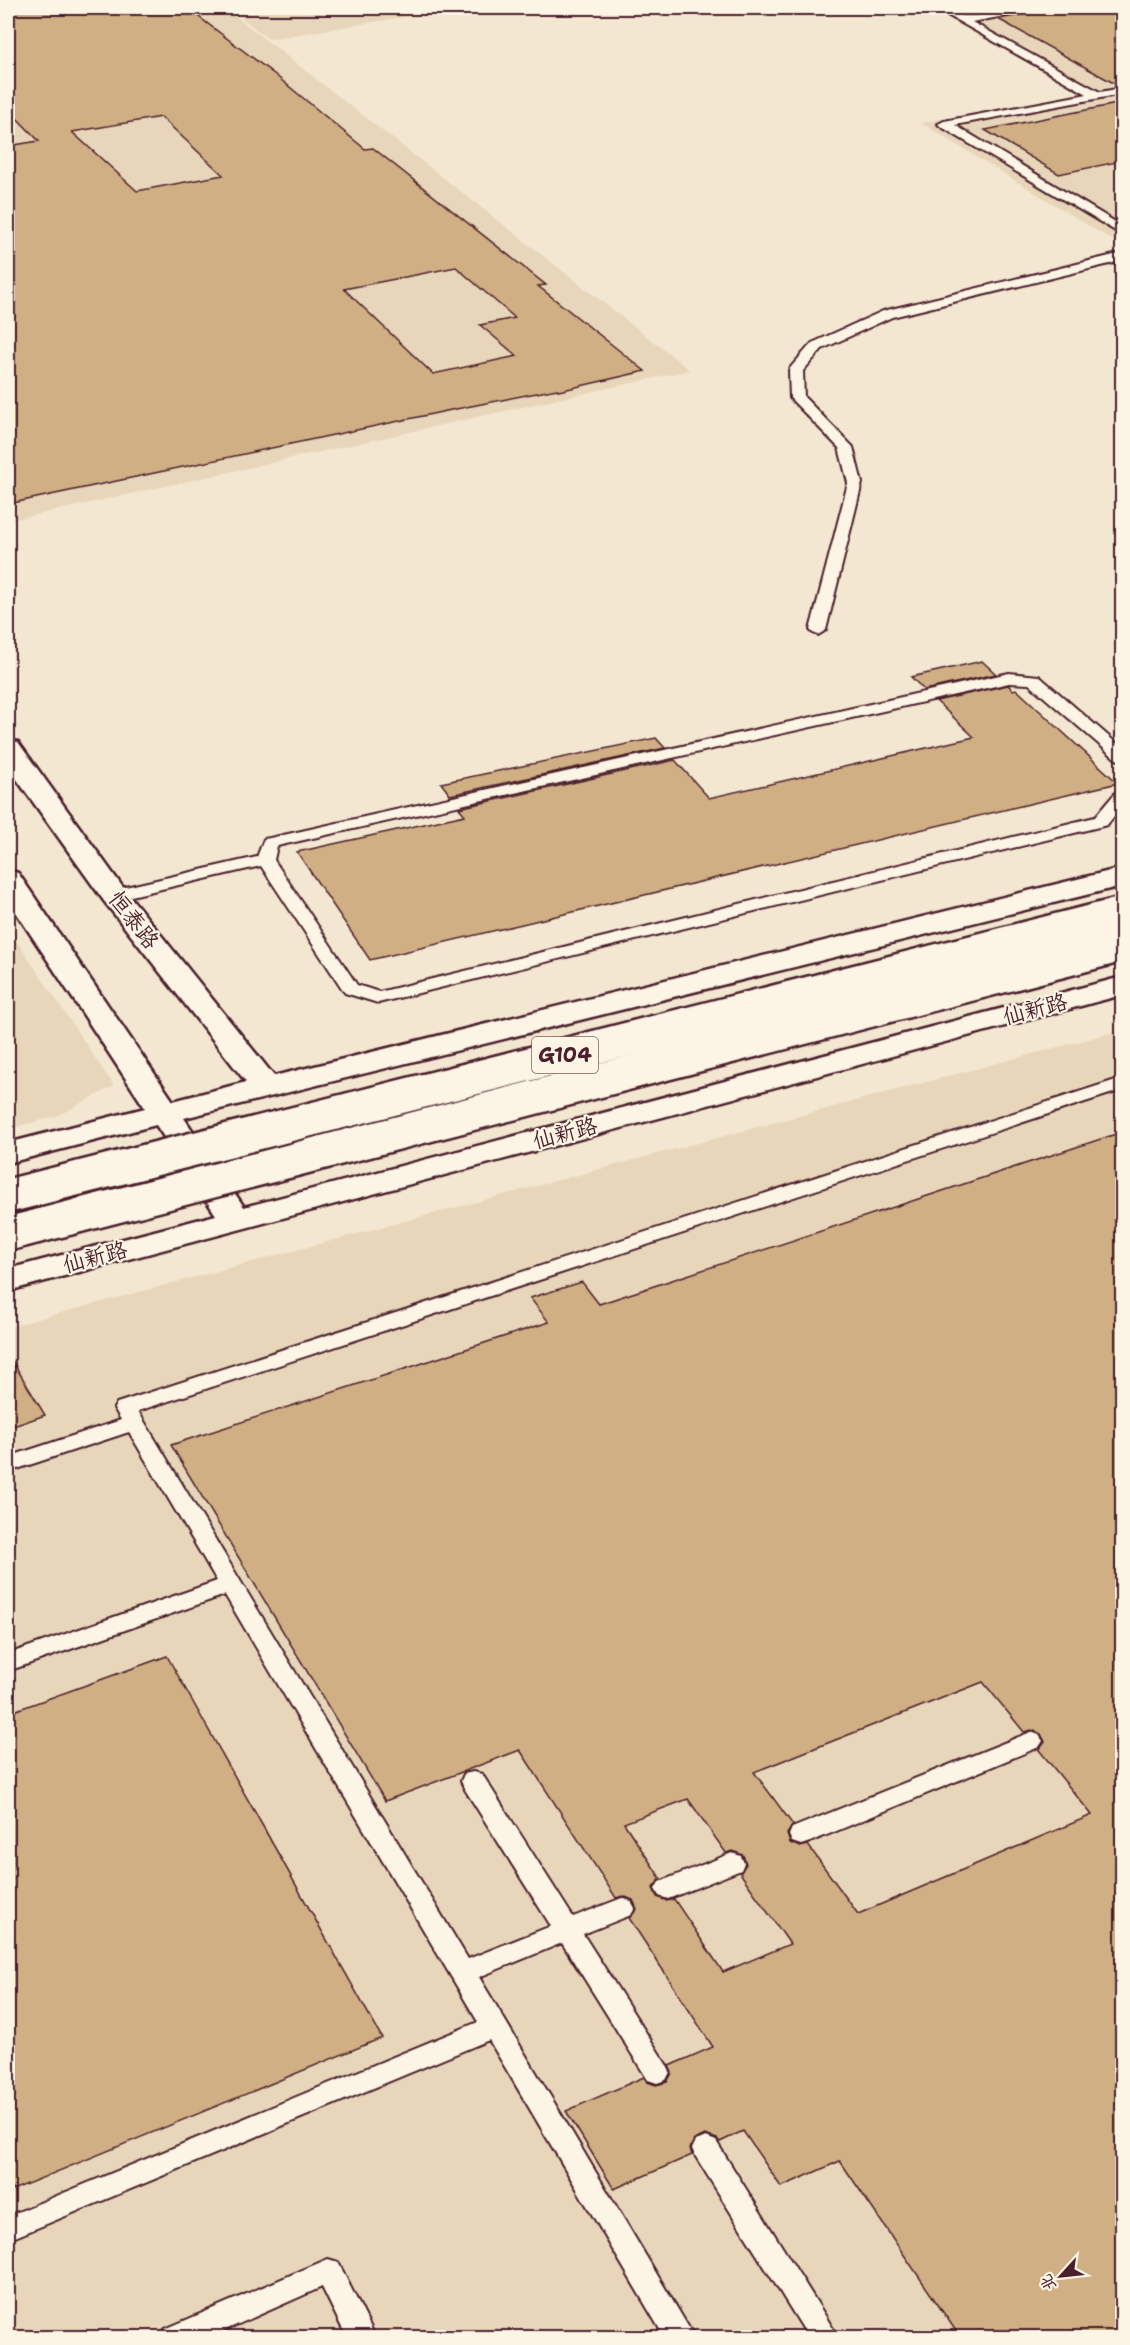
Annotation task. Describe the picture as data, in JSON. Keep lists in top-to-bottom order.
{
  "streets": {
    "main road": ["恒泰路", "仙新路", "G104"]
  },
  "north": "bottom left"
}
